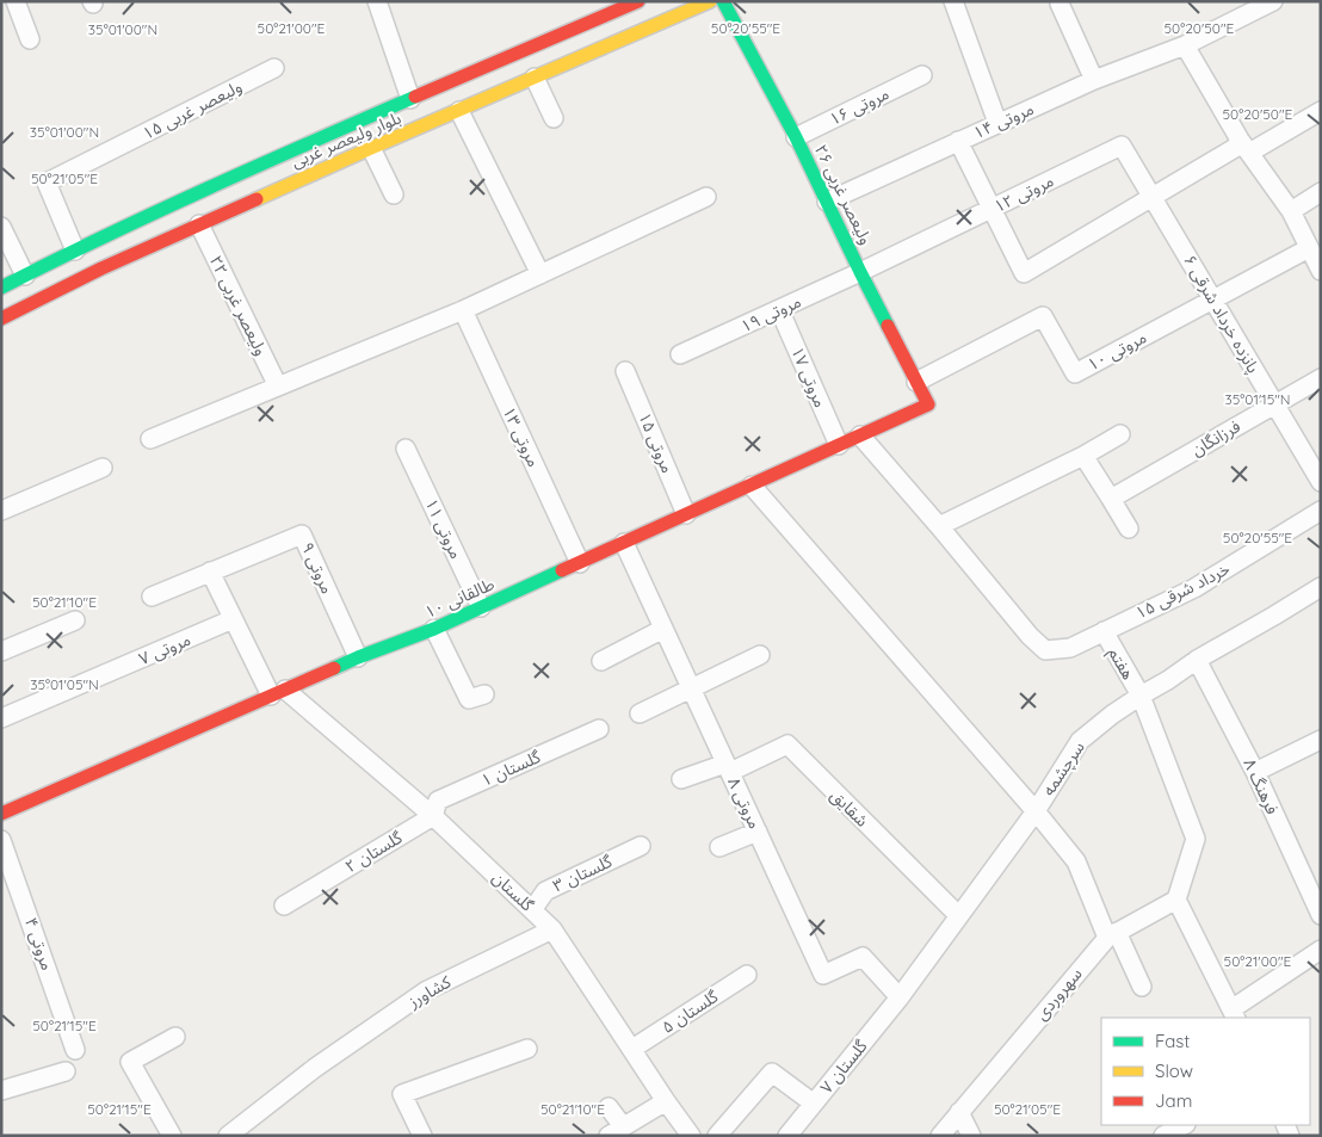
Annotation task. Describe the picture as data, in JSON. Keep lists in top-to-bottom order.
{
  "streets": {
    "street": [
      "مروتی ۱۶",
      "ولیعصر غربی ۱۵",
      "مروتی ۱۴",
      "بلوار ولیعصر غربی",
      "مروتی ۱۲",
      "ولیعصر غربی ۲۶",
      "ولیعصر غربی ۲۲",
      "مروتی ۱۹",
      "پانزده خرداد شرقی ۶",
      "مروتی ۱۰",
      "مروتی ۱۷",
      "مروتی ۱۳",
      "فرزانگان",
      "مروتی ۱۵",
      "مروتی ۱۱",
      "مروتی ۹",
      "۱۵ خرداد شرقی",
      "طالقانی ۱۰",
      "مروتی ۷",
      "هفتم",
      "گلستان ۱",
      "سرچشمه",
      "فرهنگ ۸",
      "مروتی ۸",
      "شقایق",
      "گلستان ۲",
      "گلستان ۳",
      "گلستان",
      "مروتی ۴",
      "کشاورز",
      "سهروردی",
      "گلستان ۵",
      "گلستان ۷"
    ]
  },
  "crossings": [
    ["مروتی ۱۶", "ولیعصر غربی ۲۶"],
    ["ولیعصر غربی ۱۵", "بلوار ولیعصر غربی"],
    ["مروتی ۱۴", "ولیعصر غربی ۲۶"],
    ["بلوار ولیعصر غربی", "ولیعصر غربی ۲۲"],
    ["مروتی ۱۲", "ولیعصر غربی ۲۶"],
    ["مروتی ۱۲", "مروتی ۱۹"],
    ["مروتی ۱۲", "پانزده خرداد شرقی ۶"],
    ["ولیعصر غربی ۲۶", "مروتی ۱۹"],
    ["ولیعصر غربی ۲۶", "مروتی ۱۰"],
    ["ولیعصر غربی ۲۶", "طالقانی ۱۰"],
    ["مروتی ۱۹", "مروتی ۱۷"],
    ["پانزده خرداد شرقی ۶", "مروتی ۱۰"],
    ["پانزده خرداد شرقی ۶", "فرزانگان"],
    ["مروتی ۱۷", "طالقانی ۱۰"],
    ["مروتی ۱۳", "طالقانی ۱۰"],
    ["مروتی ۱۵", "طالقانی ۱۰"],
    ["مروتی ۱۱", "طالقانی ۱۰"],
    ["مروتی ۹", "طالقانی ۱۰"],
    ["۱۵ خرداد شرقی", "هفتم"],
    ["طالقانی ۱۰", "مروتی ۸"],
    ["طالقانی ۱۰", "گلستان"],
    ["هفتم", "سرچشمه"],
    ["هفتم", "سهروردی"],
    ["گلستان ۱", "گلستان ۲"],
    ["گلستان ۱", "گلستان"],
    ["سرچشمه", "فرهنگ ۸"],
    ["سرچشمه", "مروتی ۸"],
    ["سرچشمه", "شقایق"],
    ["سرچشمه", "گلستان ۷"],
    ["مروتی ۸", "شقایق"],
    ["مروتی ۸", "گلستان ۷"],
    ["گلستان ۲", "گلستان"],
    ["گلستان ۳", "گلستان"],
    ["گلستان", "کشاورز"],
    ["گلستان", "گلستان ۵"]
  ],
  "legend": ["Fast", "Slow", "Jam"],
  "coordinates": [
    "50°21'00\"E",
    "50°20'55\"E",
    "50°20'50\"E",
    "35°01'00\"N",
    "50°21'05\"E",
    "35°01'15\"N",
    "50°21'10\"E",
    "35°01'05\"N",
    "50°21'15\"E"
  ]
}
